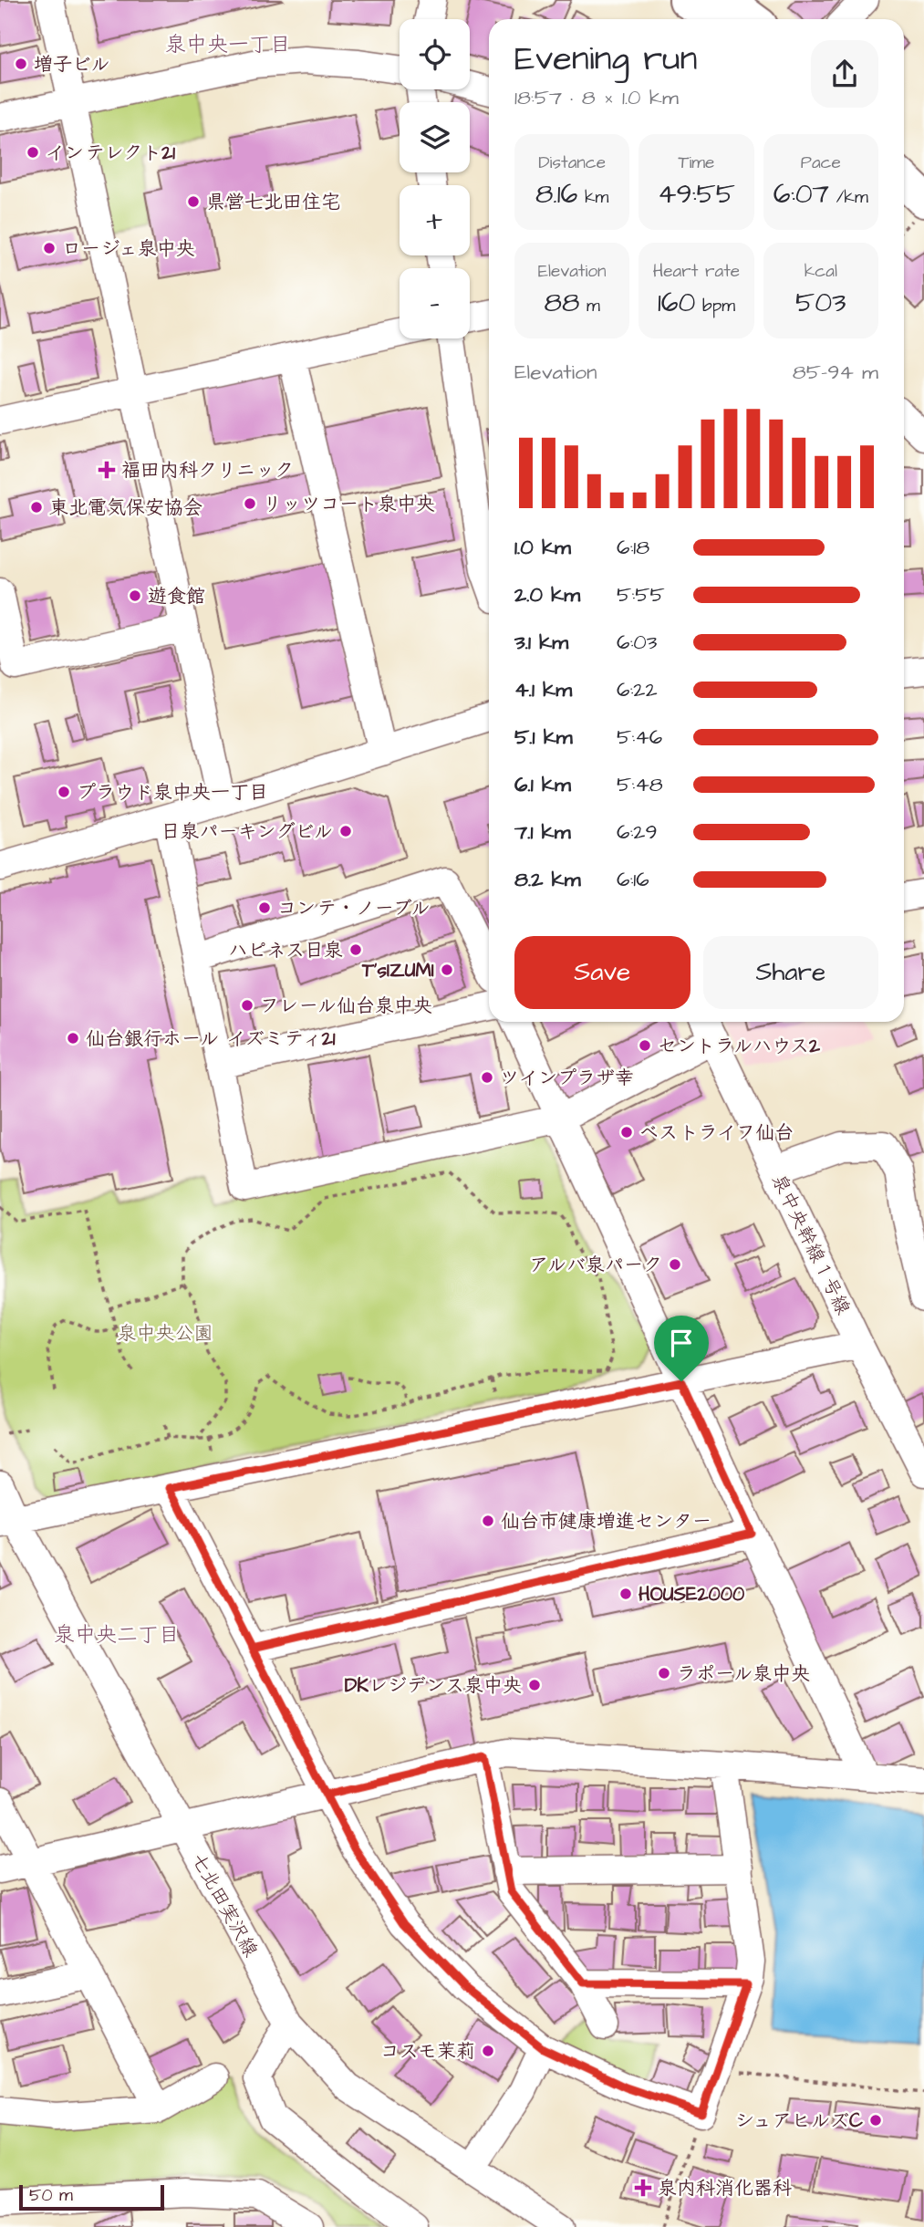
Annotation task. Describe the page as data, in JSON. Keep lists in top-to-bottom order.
{
  "streets": {
    "street": ["泉中央幹線１号線", "七北田実沢線"]
  },
  "districts": ["泉中央一丁目", "泉中央二丁目"],
  "parks": ["泉中央公園"],
  "places": {
    "other": [
      "増子ビル",
      "インテレクト21",
      "県営七北田住宅",
      "ロージェ泉中央",
      "リッツコート泉中央",
      "東北電気保安協会",
      "遊食館",
      "プラウド泉中央一丁目",
      "日泉パーキングビル",
      "コンテ・ノーブル",
      "ハピネス日泉",
      "T'sIZUMI",
      "フレール仙台泉中央",
      "仙台銀行ホール イズミティ21",
      "セントラルハウス2",
      "ツインプラザ幸",
      "ベストライフ仙台",
      "アルバ泉パーク",
      "仙台市健康増進センター",
      "HOUSE2000",
      "ラポール泉中央",
      "DKレジデンス泉中央",
      "コスモ茉莉",
      "シュアヒルズC"
    ],
    "health": ["福田内科クリニック", "泉内科消化器科"]
  },
  "scale_bar": "50 m",
  "page": {
    "map_buttons": ["+", "−"],
    "heading": ["Evening run", "18:57 · 8 × 1.0 km"],
    "stats": [
      ["Distance", "8.16 km"],
      ["Time", "49:55"],
      ["Pace", "6:07 /km"],
      ["Elevation", "88 m"],
      ["Heart rate", "160 bpm"],
      ["kcal", "503"]
    ],
    "chart": ["Elevation", "85–94 m"],
    "list": [
      {
        "name": "1.0 km",
        "note": "6:18"
      },
      {
        "name": "2.0 km",
        "note": "5:55"
      },
      {
        "name": "3.1 km",
        "note": "6:03"
      },
      {
        "name": "4.1 km",
        "note": "6:22"
      },
      {
        "name": "5.1 km",
        "note": "5:46"
      },
      {
        "name": "6.1 km",
        "note": "5:48"
      },
      {
        "name": "7.1 km",
        "note": "6:29"
      },
      {
        "name": "8.2 km",
        "note": "6:16"
      }
    ],
    "buttons": ["Save", "Share"],
    "scale": "50 m"
  }
}
